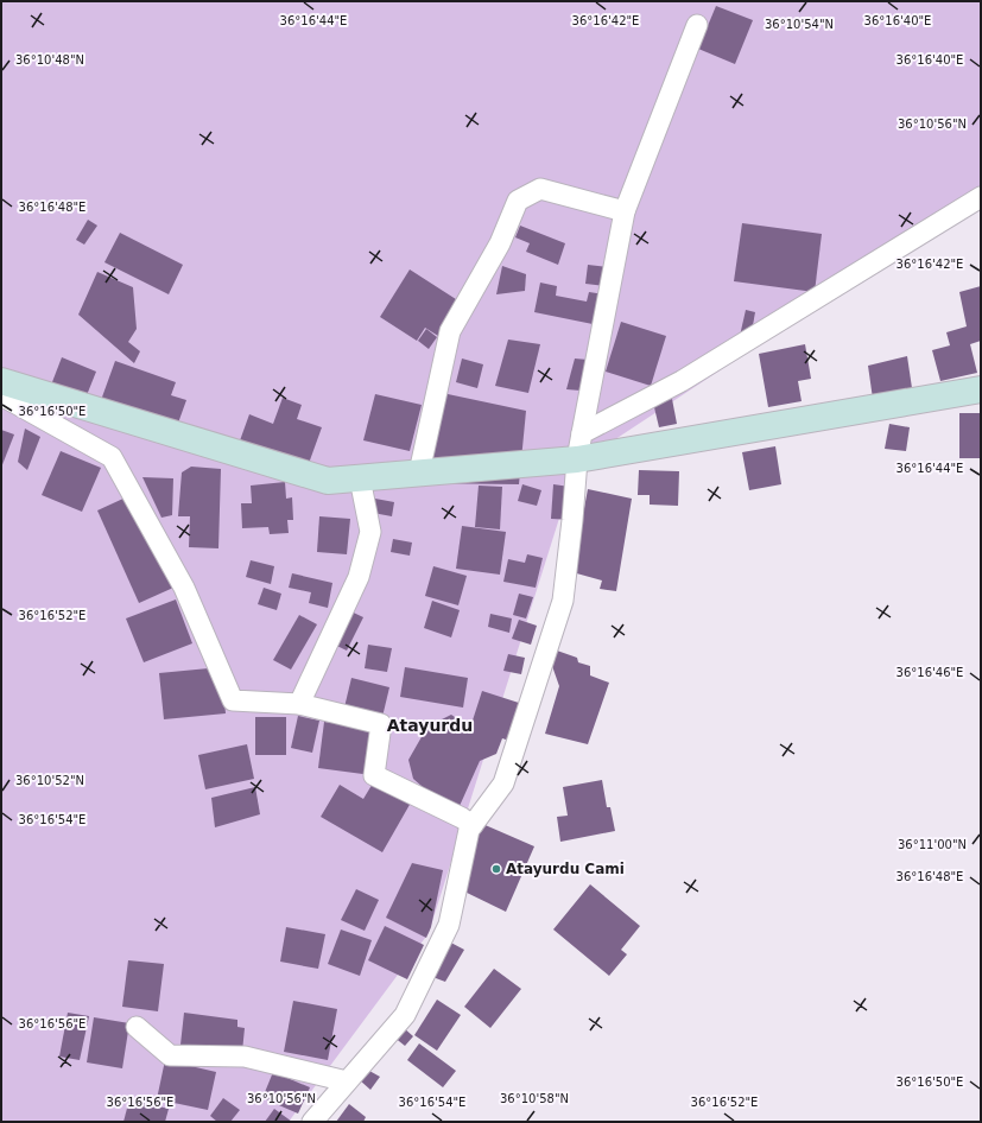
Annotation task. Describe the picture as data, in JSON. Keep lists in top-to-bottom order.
{
  "districts": ["Atayurdu"],
  "places": ["Atayurdu Cami"],
  "coordinates": [
    "36°16'44\"E",
    "36°16'42\"E",
    "36°16'40\"E",
    "36°10'54\"N",
    "36°10'48\"N",
    "36°10'56\"N",
    "36°16'48\"E",
    "36°16'50\"E",
    "36°16'52\"E",
    "36°16'46\"E",
    "36°10'52\"N",
    "36°16'54\"E",
    "36°11'00\"N",
    "36°16'56\"E",
    "36°10'58\"N"
  ]
}
